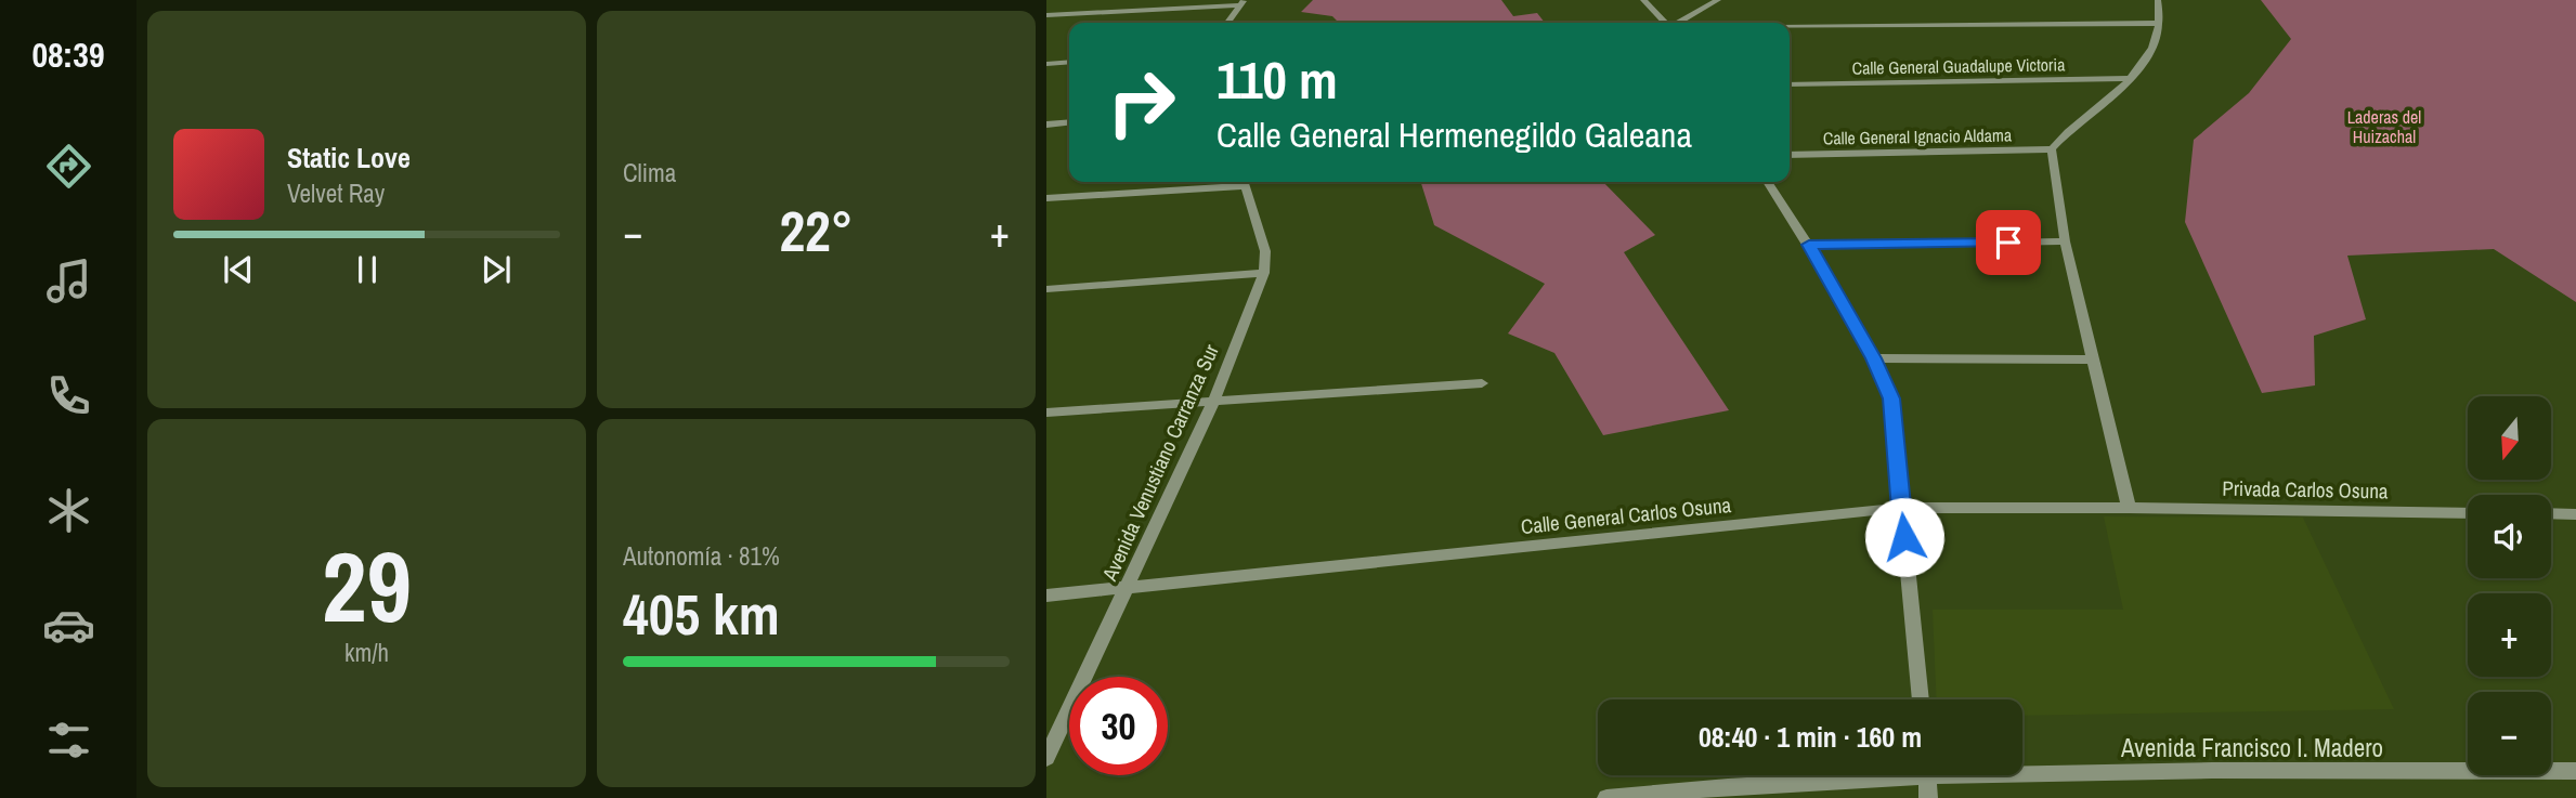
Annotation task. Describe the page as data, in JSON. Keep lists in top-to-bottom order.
{
  "streets": {
    "street": [
      "Calle General Guadalupe Victoria",
      "Calle General Ignacio Aldama",
      "Avenida Venustiano Carranza Sur",
      "Privada Carlos Osuna",
      "Calle General Carlos Osuna",
      "Avenida Francisco I. Madero"
    ]
  },
  "crossings": [
    ["Avenida Venustiano Carranza Sur", "Calle General Carlos Osuna"],
    ["Privada Carlos Osuna", "Calle General Carlos Osuna"]
  ],
  "parks": ["Laderas del Huizachal"],
  "north": "bottom",
  "page": {
    "tabs": "08:39",
    "tile": [
      "Clima",
      ["29", "km/h"],
      ["Autonomía · 81%", "405 km"]
    ],
    "turn": ["110 m", "Calle General Hermenegildo Galeana"],
    "song": ["Static Love", "Velvet Ray"],
    "heat": ["−", "22°", "+"],
    "map_buttons": ["+", "−"],
    "limit": "30",
    "trip": "08:40 · 1 min · 160 m"
  }
}
